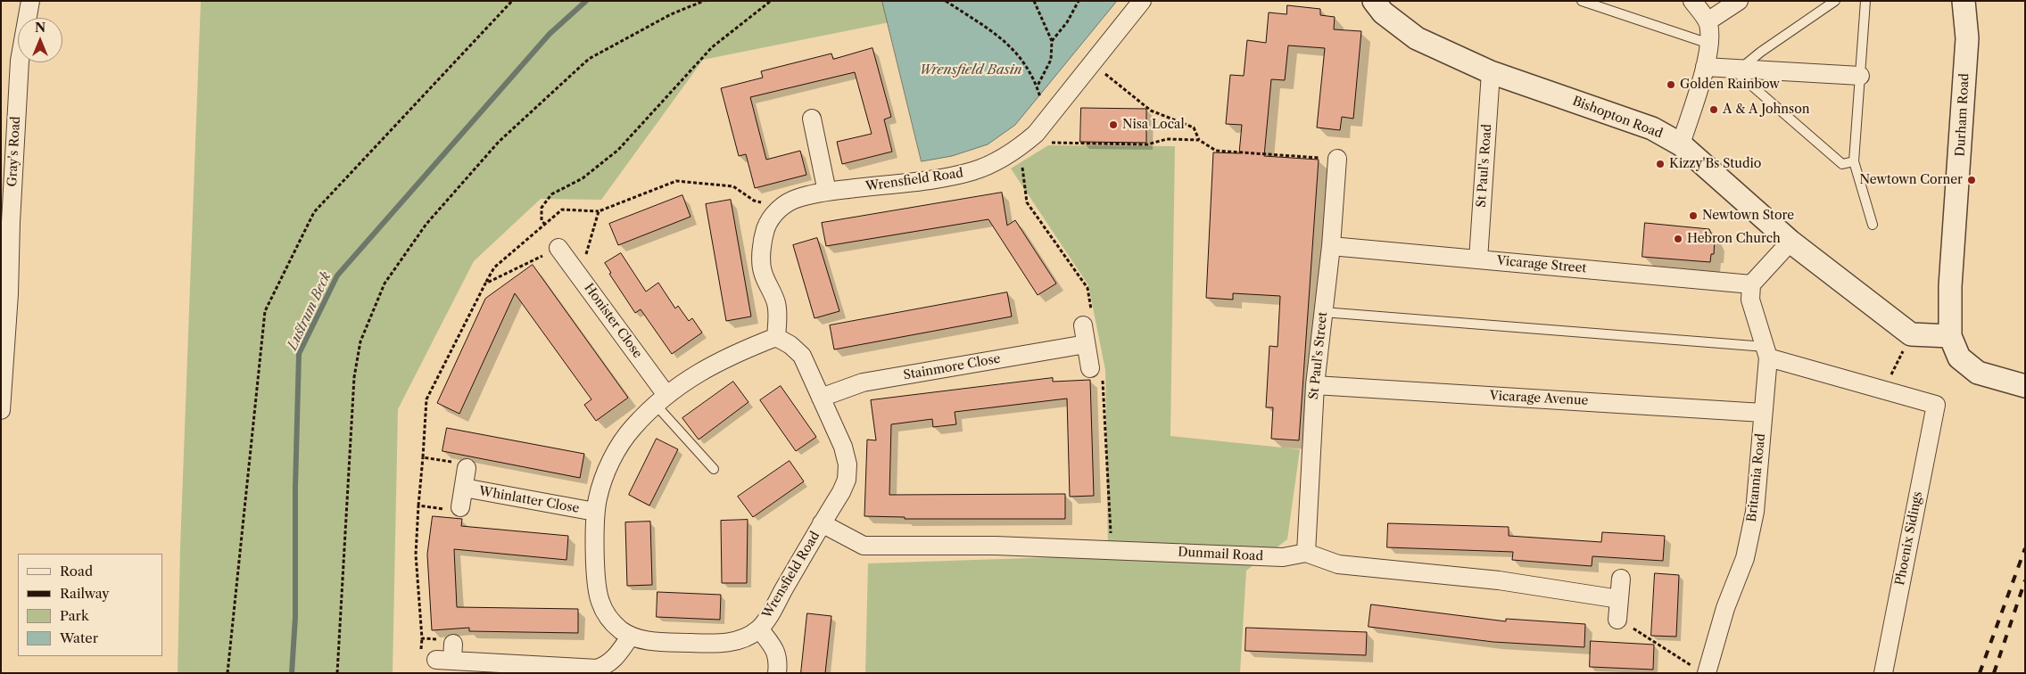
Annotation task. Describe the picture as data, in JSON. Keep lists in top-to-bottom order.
{
  "streets": {
    "street": [
      "Durham Road",
      "Bishopton Road",
      "Gray's Road",
      "St Paul's Road",
      "Wrensfield Road",
      "Vicarage Street",
      "Honister Close",
      "St Paul's Street",
      "Stainmore Close",
      "Vicarage Avenue",
      "Britannia Road",
      "Whinlatter Close",
      "Phoenix Sidings",
      "Dunmail Road"
    ]
  },
  "crossings": [
    ["Durham Road", "Bishopton Road"],
    ["Bishopton Road", "St Paul's Road"],
    ["St Paul's Road", "Vicarage Street"],
    ["Wrensfield Road", "Honister Close"],
    ["Wrensfield Road", "Stainmore Close"],
    ["Wrensfield Road", "Whinlatter Close"],
    ["Wrensfield Road", "Dunmail Road"],
    ["Vicarage Street", "St Paul's Street"],
    ["Vicarage Street", "Britannia Road"],
    ["St Paul's Street", "Vicarage Avenue"],
    ["St Paul's Street", "Dunmail Road"],
    ["Vicarage Avenue", "Britannia Road"],
    ["Britannia Road", "Phoenix Sidings"]
  ],
  "water": ["Wrensfield Basin", "Lustrum Beck"],
  "places": [
    "Golden Rainbow",
    "A & A Johnson",
    "Nisa Local",
    "Kizzy'Bs Studio",
    "Newtown Corner",
    "Newtown Store",
    "Hebron Church"
  ],
  "legend": [
    "Road",
    "Railway",
    "Park",
    "Water"
  ],
  "north": "top"
}
